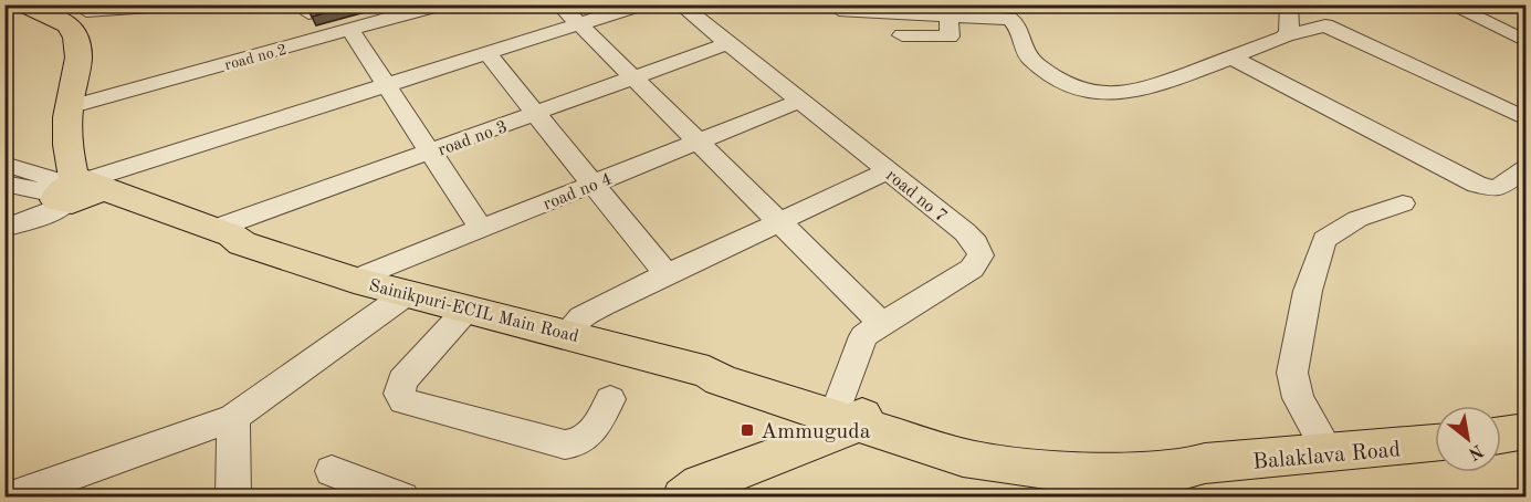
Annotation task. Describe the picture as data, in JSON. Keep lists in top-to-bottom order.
{
  "streets": {
    "main road": ["Sainikpuri-ECIL Main Road", "Balaklava Road"],
    "street": [
      "road no 2",
      "road no 3",
      "road no 4",
      "road no 7"
    ]
  },
  "crossings": [
    ["road no 3", "road no 7"],
    ["road no 3", "Sainikpuri-ECIL Main Road"],
    ["road no 4", "road no 7"],
    ["road no 4", "Sainikpuri-ECIL Main Road"],
    ["road no 7", "Sainikpuri-ECIL Main Road"],
    ["Sainikpuri-ECIL Main Road", "Balaklava Road"]
  ],
  "places": {
    "transit": ["Ammuguda"]
  },
  "north": "bottom right"
}
